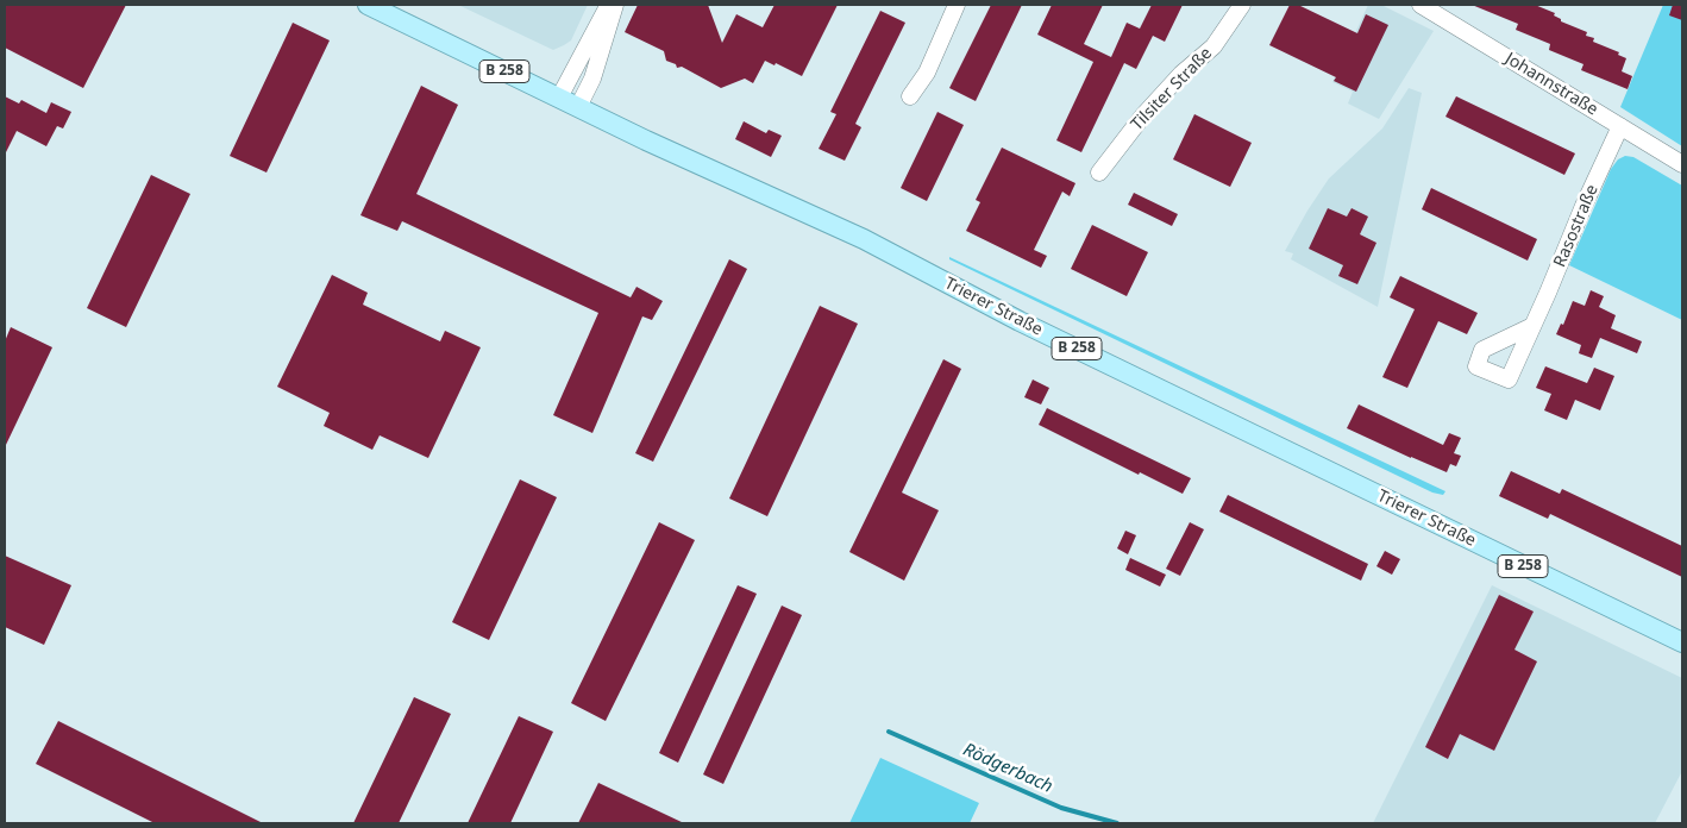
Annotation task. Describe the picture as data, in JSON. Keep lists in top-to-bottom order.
{
  "streets": {
    "main road": ["B 258", "Trierer Straße"],
    "street": ["Johannstraße", "Tilsiter Straße", "Rasostraße"]
  },
  "crossings": [
    ["Johannstraße", "Rasostraße"]
  ],
  "water": ["Rödgerbach"]
}
